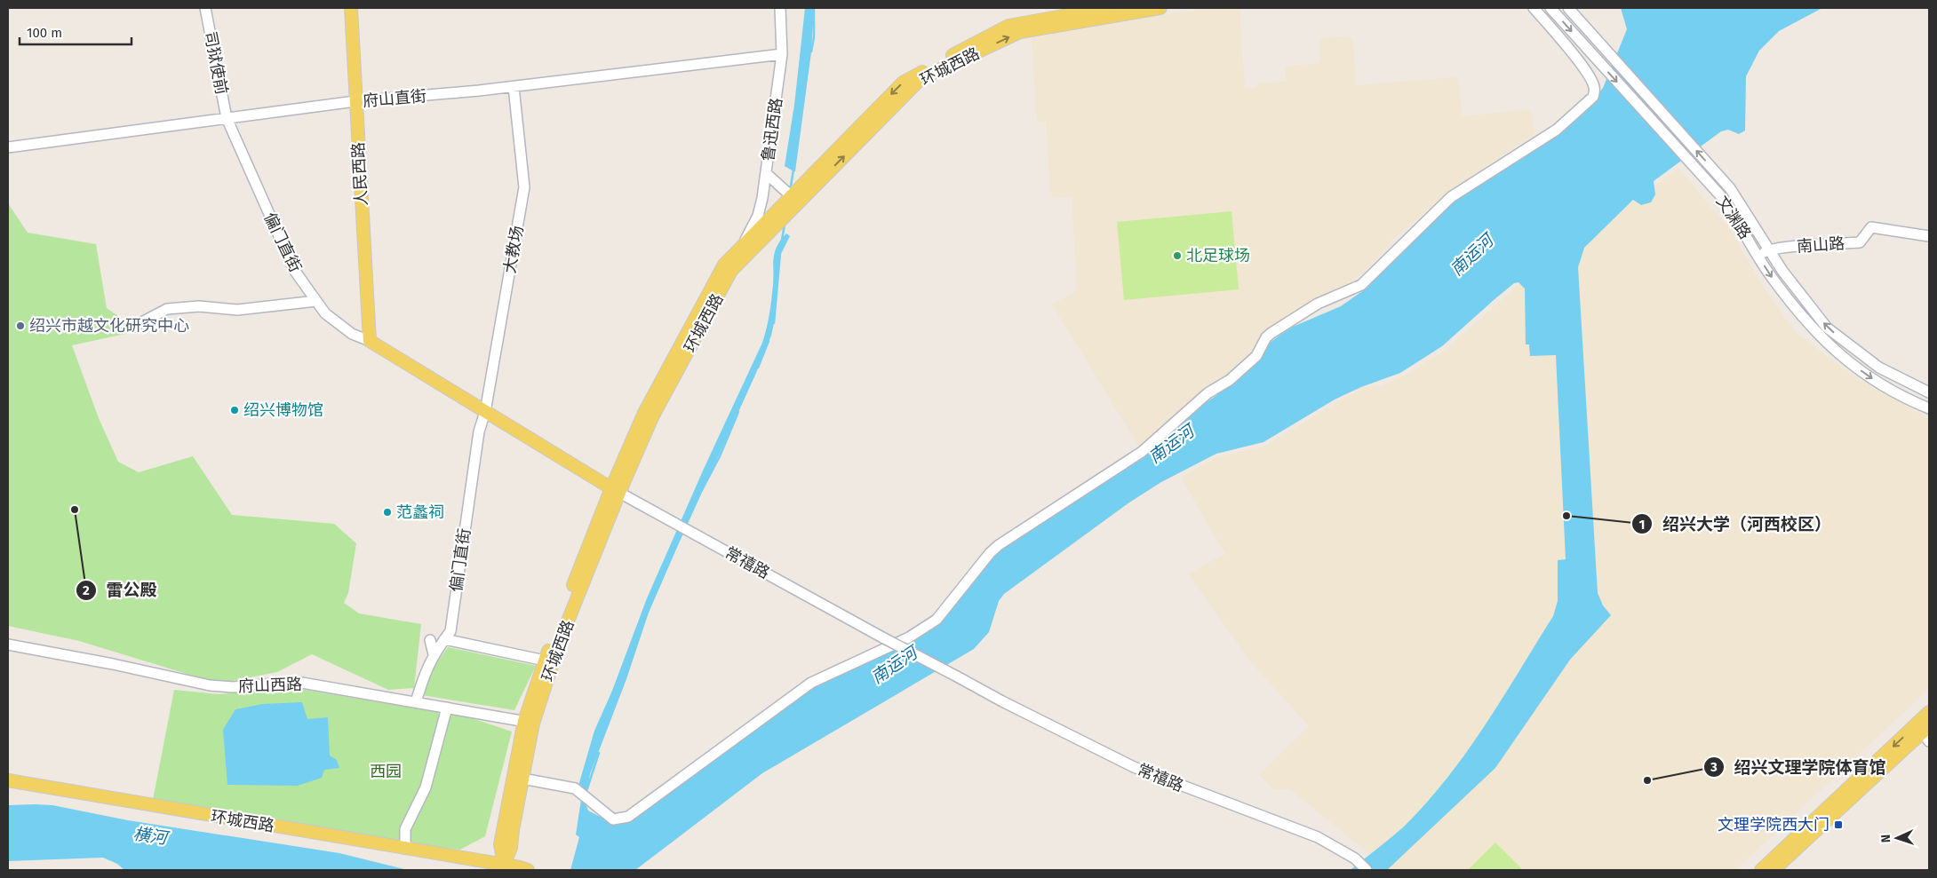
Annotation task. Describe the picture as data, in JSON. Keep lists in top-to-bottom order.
{
  "streets": {
    "main road": ["环城西路", "人民西路"],
    "street": [
      "司狱使前",
      "府山直街",
      "鲁迅西路",
      "文渊路",
      "偏门直街",
      "南山路",
      "大教场",
      "常禧路",
      "府山西路"
    ]
  },
  "crossings": [
    ["司狱使前", "府山直街"],
    ["司狱使前", "偏门直街"],
    ["环城西路", "鲁迅西路"],
    ["环城西路", "常禧路"],
    ["环城西路", "府山西路"],
    ["府山直街", "鲁迅西路"],
    ["府山直街", "人民西路"],
    ["府山直街", "偏门直街"],
    ["府山直街", "大教场"],
    ["人民西路", "偏门直街"],
    ["文渊路", "南山路"],
    ["偏门直街", "大教场"],
    ["偏门直街", "府山西路"]
  ],
  "water": ["南运河", "横河"],
  "parks": ["西园"],
  "places": {
    "other": [
      "北足球场",
      "绍兴市越文化研究中心",
      "绍兴博物馆",
      "雷公殿",
      "范蠡祠",
      "绍兴大学（河西校区）",
      "绍兴文理学院体育馆"
    ],
    "transit": ["文理学院西大门"]
  },
  "scale_bar": "100 m",
  "north": "left"
}
